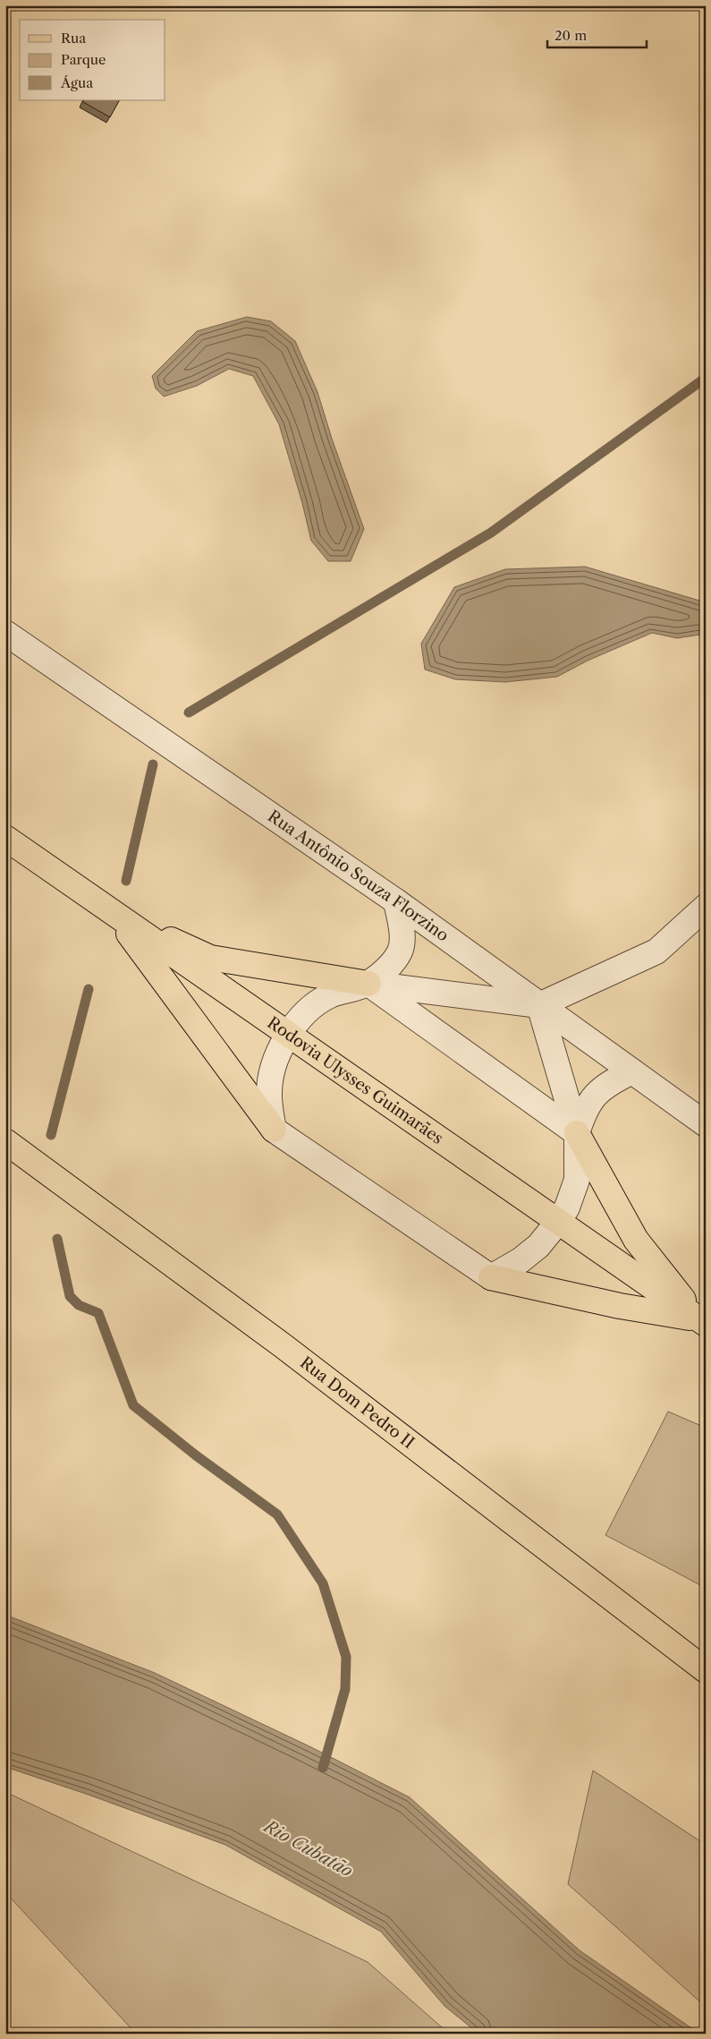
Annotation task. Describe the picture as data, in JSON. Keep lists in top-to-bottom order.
{
  "streets": {
    "main road": ["Rodovia Ulysses Guimarães", "Rua Dom Pedro II"],
    "street": ["Rua Antônio Souza Florzino"]
  },
  "water": ["Rio Cubatão"],
  "legend": ["Rua", "Parque", "Água"],
  "scale_bar": "20 m"
}
